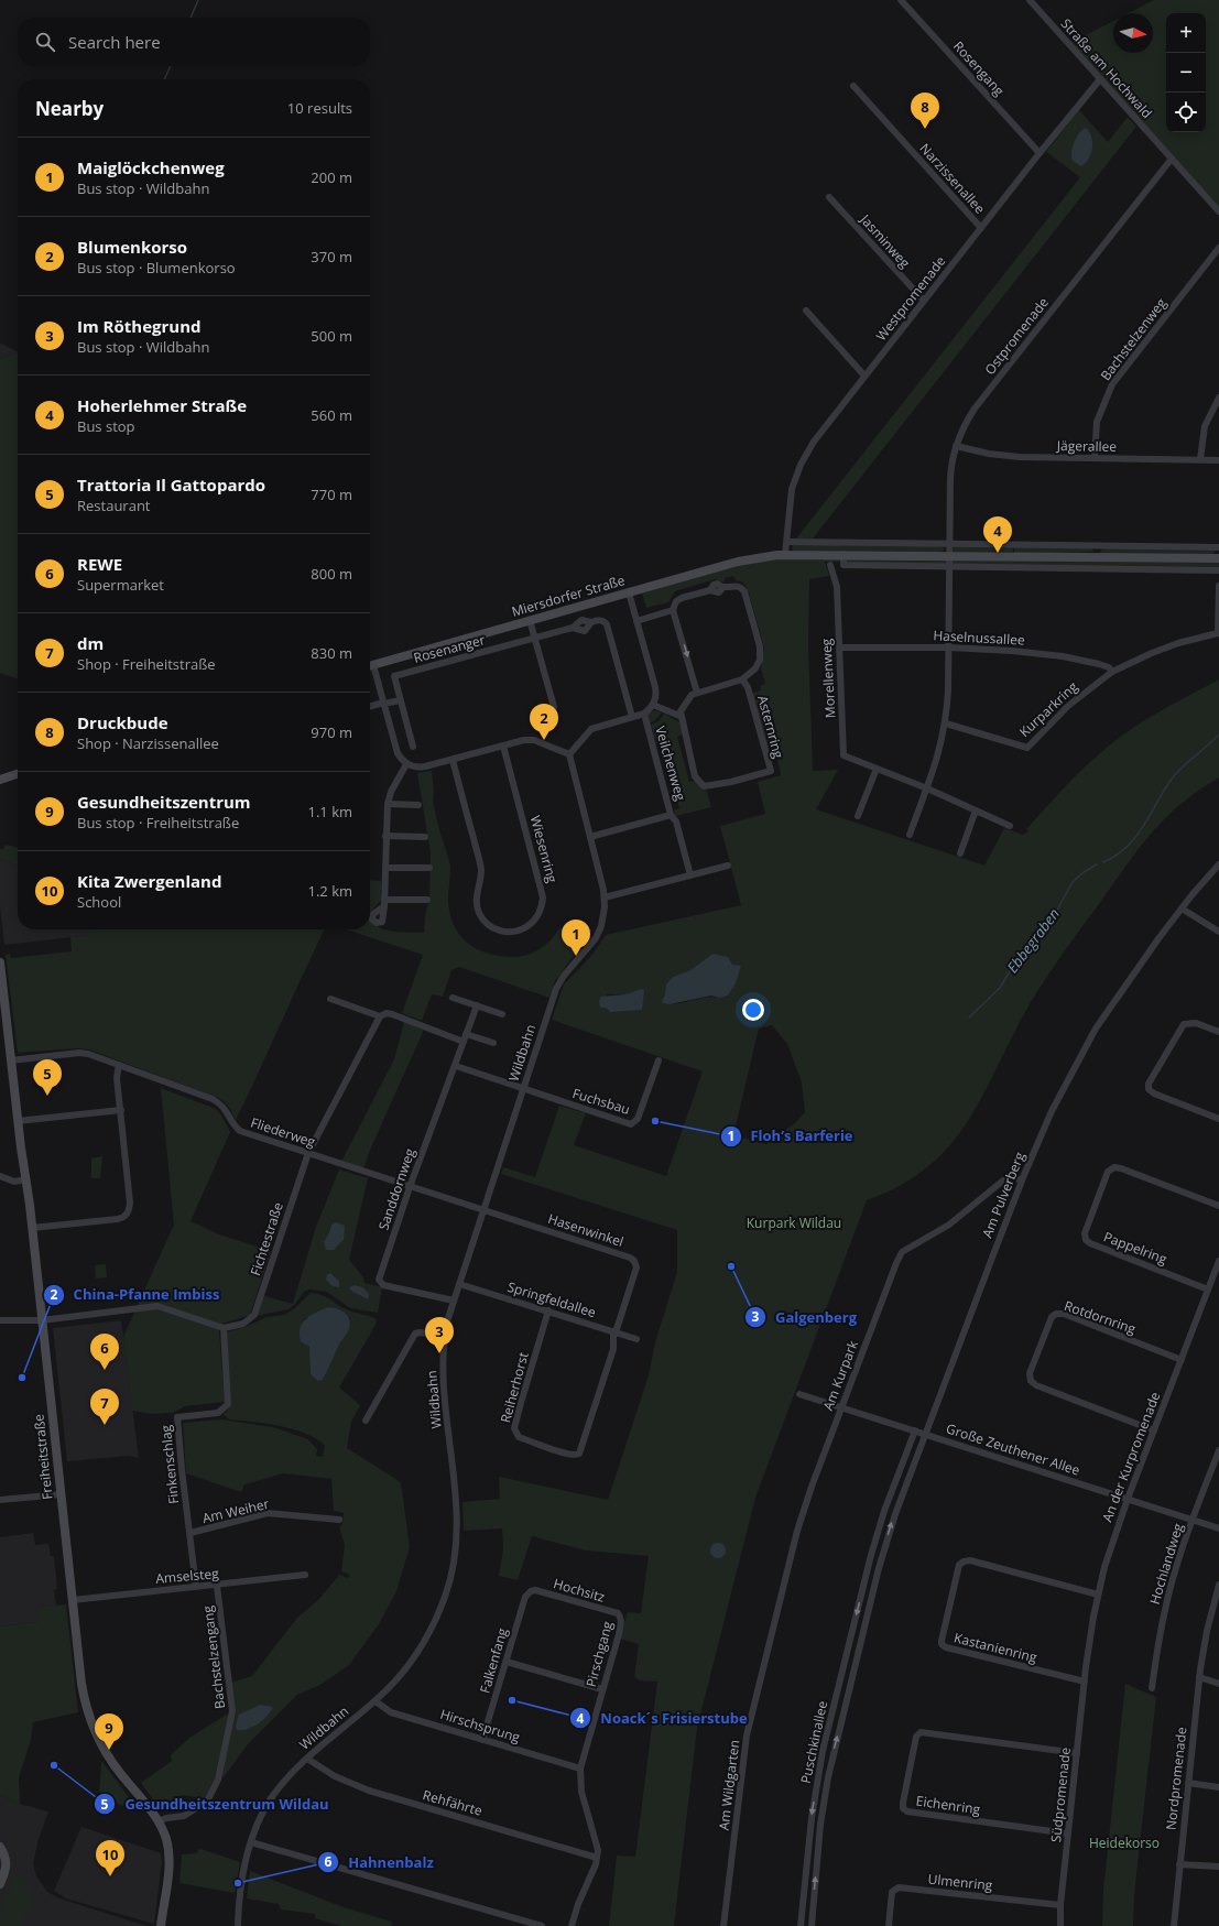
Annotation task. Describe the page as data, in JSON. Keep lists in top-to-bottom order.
{
  "streets": {
    "street": [
      "Rosengang",
      "Straße am Hochwald",
      "Narzissenallee",
      "Jasminweg",
      "Westpromenade",
      "Ostpromenade",
      "Bachstelzenweg",
      "Jägerallee",
      "Miersdorfer Straße",
      "Haselnussallee",
      "Rosenanger",
      "Morellenweg",
      "Kurparkring",
      "Asternring",
      "Veilchenweg",
      "Wiesenring",
      "Wildbahn",
      "Fuchsbau",
      "Fliederweg",
      "Sanddornweg",
      "Am Pulverberg",
      "Hasenwinkel",
      "Fichtestraße",
      "Pappelring",
      "Springfeldallee",
      "Rotdornring",
      "Am Kurpark",
      "Reiherhorst",
      "Große Zeuthener Allee",
      "Freiheitstraße",
      "An der Kurpromenade",
      "Finkenschlag",
      "Am Weiher",
      "Hochlandweg",
      "Amselsteg",
      "Hochsitz",
      "Kastanienring",
      "Pirschgang",
      "Bachstelzengang",
      "Falkenfang",
      "Hirschsprung",
      "Puschkinallee",
      "Nordpromenade",
      "Am Wildgarten",
      "Südpromenade",
      "Rehfährte",
      "Eichenring",
      "Ulmenring"
    ]
  },
  "crossings": [
    ["Rosengang", "Westpromenade"],
    ["Straße am Hochwald", "Westpromenade"],
    ["Straße am Hochwald", "Ostpromenade"],
    ["Narzissenallee", "Westpromenade"],
    ["Jasminweg", "Westpromenade"],
    ["Westpromenade", "Miersdorfer Straße"],
    ["Ostpromenade", "Jägerallee"],
    ["Ostpromenade", "Miersdorfer Straße"],
    ["Ostpromenade", "Haselnussallee"],
    ["Ostpromenade", "Morellenweg"],
    ["Ostpromenade", "Kurparkring"],
    ["Bachstelzenweg", "Jägerallee"],
    ["Haselnussallee", "Morellenweg"],
    ["Haselnussallee", "Kurparkring"],
    ["Veilchenweg", "Wildbahn"],
    ["Wildbahn", "Fuchsbau"],
    ["Wildbahn", "Fliederweg"],
    ["Wildbahn", "Sanddornweg"],
    ["Wildbahn", "Hasenwinkel"],
    ["Wildbahn", "Springfeldallee"],
    ["Wildbahn", "Hirschsprung"],
    ["Wildbahn", "Rehfährte"],
    ["Fliederweg", "Sanddornweg"],
    ["Fliederweg", "Hasenwinkel"],
    ["Fliederweg", "Fichtestraße"],
    ["Fliederweg", "Freiheitstraße"],
    ["Am Pulverberg", "Am Kurpark"],
    ["Am Pulverberg", "Große Zeuthener Allee"],
    ["Am Pulverberg", "Puschkinallee"],
    ["Hasenwinkel", "Springfeldallee"],
    ["Hasenwinkel", "Reiherhorst"],
    ["Fichtestraße", "Finkenschlag"],
    ["Pappelring", "An der Kurpromenade"],
    ["Springfeldallee", "Reiherhorst"],
    ["Rotdornring", "An der Kurpromenade"],
    ["Am Kurpark", "Große Zeuthener Allee"],
    ["Am Kurpark", "Am Wildgarten"],
    ["Große Zeuthener Allee", "An der Kurpromenade"],
    ["Große Zeuthener Allee", "Hochlandweg"],
    ["Große Zeuthener Allee", "Puschkinallee"],
    ["Freiheitstraße", "Amselsteg"],
    ["Freiheitstraße", "Bachstelzengang"],
    ["An der Kurpromenade", "Kastanienring"],
    ["An der Kurpromenade", "Südpromenade"],
    ["Finkenschlag", "Am Weiher"],
    ["Finkenschlag", "Amselsteg"],
    ["Amselsteg", "Bachstelzengang"],
    ["Hochsitz", "Pirschgang"],
    ["Hochsitz", "Falkenfang"],
    ["Kastanienring", "Südpromenade"],
    ["Pirschgang", "Hirschsprung"],
    ["Pirschgang", "Rehfährte"],
    ["Falkenfang", "Hirschsprung"],
    ["Südpromenade", "Eichenring"],
    ["Südpromenade", "Ulmenring"]
  ],
  "water": ["Ebbegraben"],
  "parks": ["Kurpark Wildau", "Heidekorso"],
  "places": [
    "Floh’s Barferie",
    "Galgenberg",
    "China-Pfanne Imbiss",
    "Noack´s Frisierstube",
    "Gesundheitszentrum Wildau",
    "Hahnenbalz"
  ],
  "north": "right",
  "page": {
    "map_buttons": ["+", "−"],
    "search": "Search here",
    "heading": ["Nearby", "10 results"],
    "pins": [
      "8",
      "4",
      "2",
      "1",
      "5",
      "3",
      "6",
      "7",
      "9",
      "10"
    ],
    "list": [
      {
        "mark": "1",
        "name": "Maiglöckchenweg",
        "note": "Bus stop · Wildbahn",
        "value": "200 m"
      },
      {
        "mark": "2",
        "name": "Blumenkorso",
        "note": "Bus stop · Blumenkorso",
        "value": "370 m"
      },
      {
        "mark": "3",
        "name": "Im Röthegrund",
        "note": "Bus stop · Wildbahn",
        "value": "500 m"
      },
      {
        "mark": "4",
        "name": "Hoherlehmer Straße",
        "note": "Bus stop",
        "value": "560 m"
      },
      {
        "mark": "5",
        "name": "Trattoria Il Gattopardo",
        "note": "Restaurant",
        "value": "770 m"
      },
      {
        "mark": "6",
        "name": "REWE",
        "note": "Supermarket",
        "value": "800 m"
      },
      {
        "mark": "7",
        "name": "dm",
        "note": "Shop · Freiheitstraße",
        "value": "830 m"
      },
      {
        "mark": "8",
        "name": "Druckbude",
        "note": "Shop · Narzissenallee",
        "value": "970 m"
      },
      {
        "mark": "9",
        "name": "Gesundheitszentrum",
        "note": "Bus stop · Freiheitstraße",
        "value": "1.1 km"
      },
      {
        "mark": "10",
        "name": "Kita Zwergenland",
        "note": "School",
        "value": "1.2 km"
      }
    ]
  }
}
